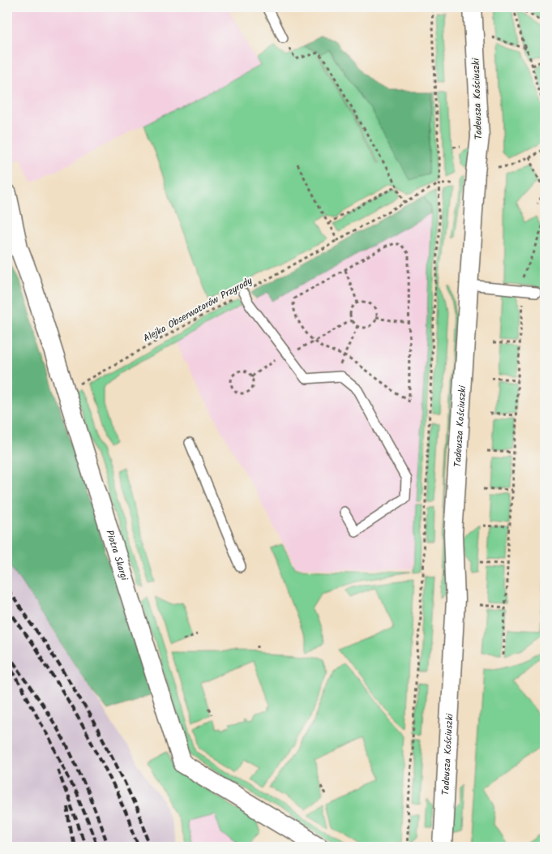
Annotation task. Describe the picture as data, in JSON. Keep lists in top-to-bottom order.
{
  "streets": {
    "street": ["Tadeusza Kościuszki", "Piotra Skargi"],
    "path": ["Alejka Obserwatorów Przyrody"]
  },
  "crossings": [
    ["Alejka Obserwatorów Przyrody", "Piotra Skargi"]
  ]
}
